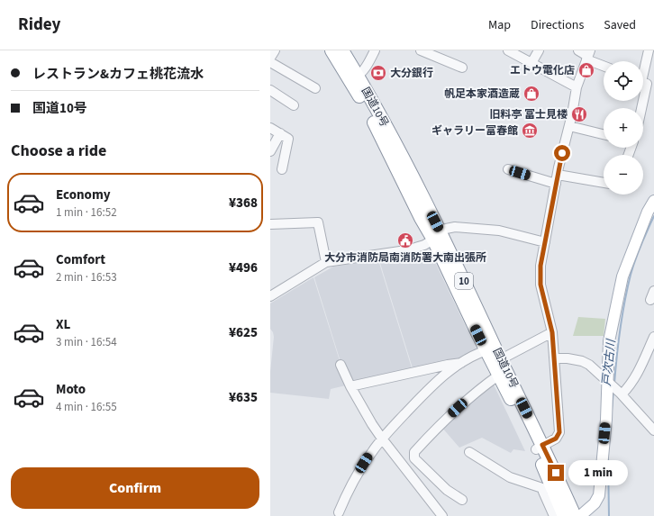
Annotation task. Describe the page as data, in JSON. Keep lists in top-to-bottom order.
{
  "streets": {
    "highway": ["国道10号", "10"]
  },
  "water": ["戸次古川"],
  "places": {
    "shop": ["エトウ電化店", "帆足本家酒造蔵"],
    "bank": ["大分銀行"],
    "restaurant": ["旧料亭 冨士見楼"],
    "museum": ["ギャラリー富春館"],
    "public building": ["大分市消防局南消防署大南出張所"]
  },
  "page": {
    "header": "Ridey",
    "nav": ["Map", "Directions", "Saved"],
    "banner": ["レストラン&カフェ桃花流水", "国道10号"],
    "map_buttons": ["+", "−"],
    "heading": "Choose a ride",
    "list": [
      {
        "name": "Economy",
        "note": "1 min · 16:52",
        "value": "¥368"
      },
      {
        "name": "Comfort",
        "note": "2 min · 16:53",
        "value": "¥496"
      },
      {
        "name": "XL",
        "note": "3 min · 16:54",
        "value": "¥625"
      },
      {
        "name": "Moto",
        "note": "4 min · 16:55",
        "value": "¥635"
      }
    ],
    "buttons": "Confirm",
    "bubble": "1 min"
  }
}
